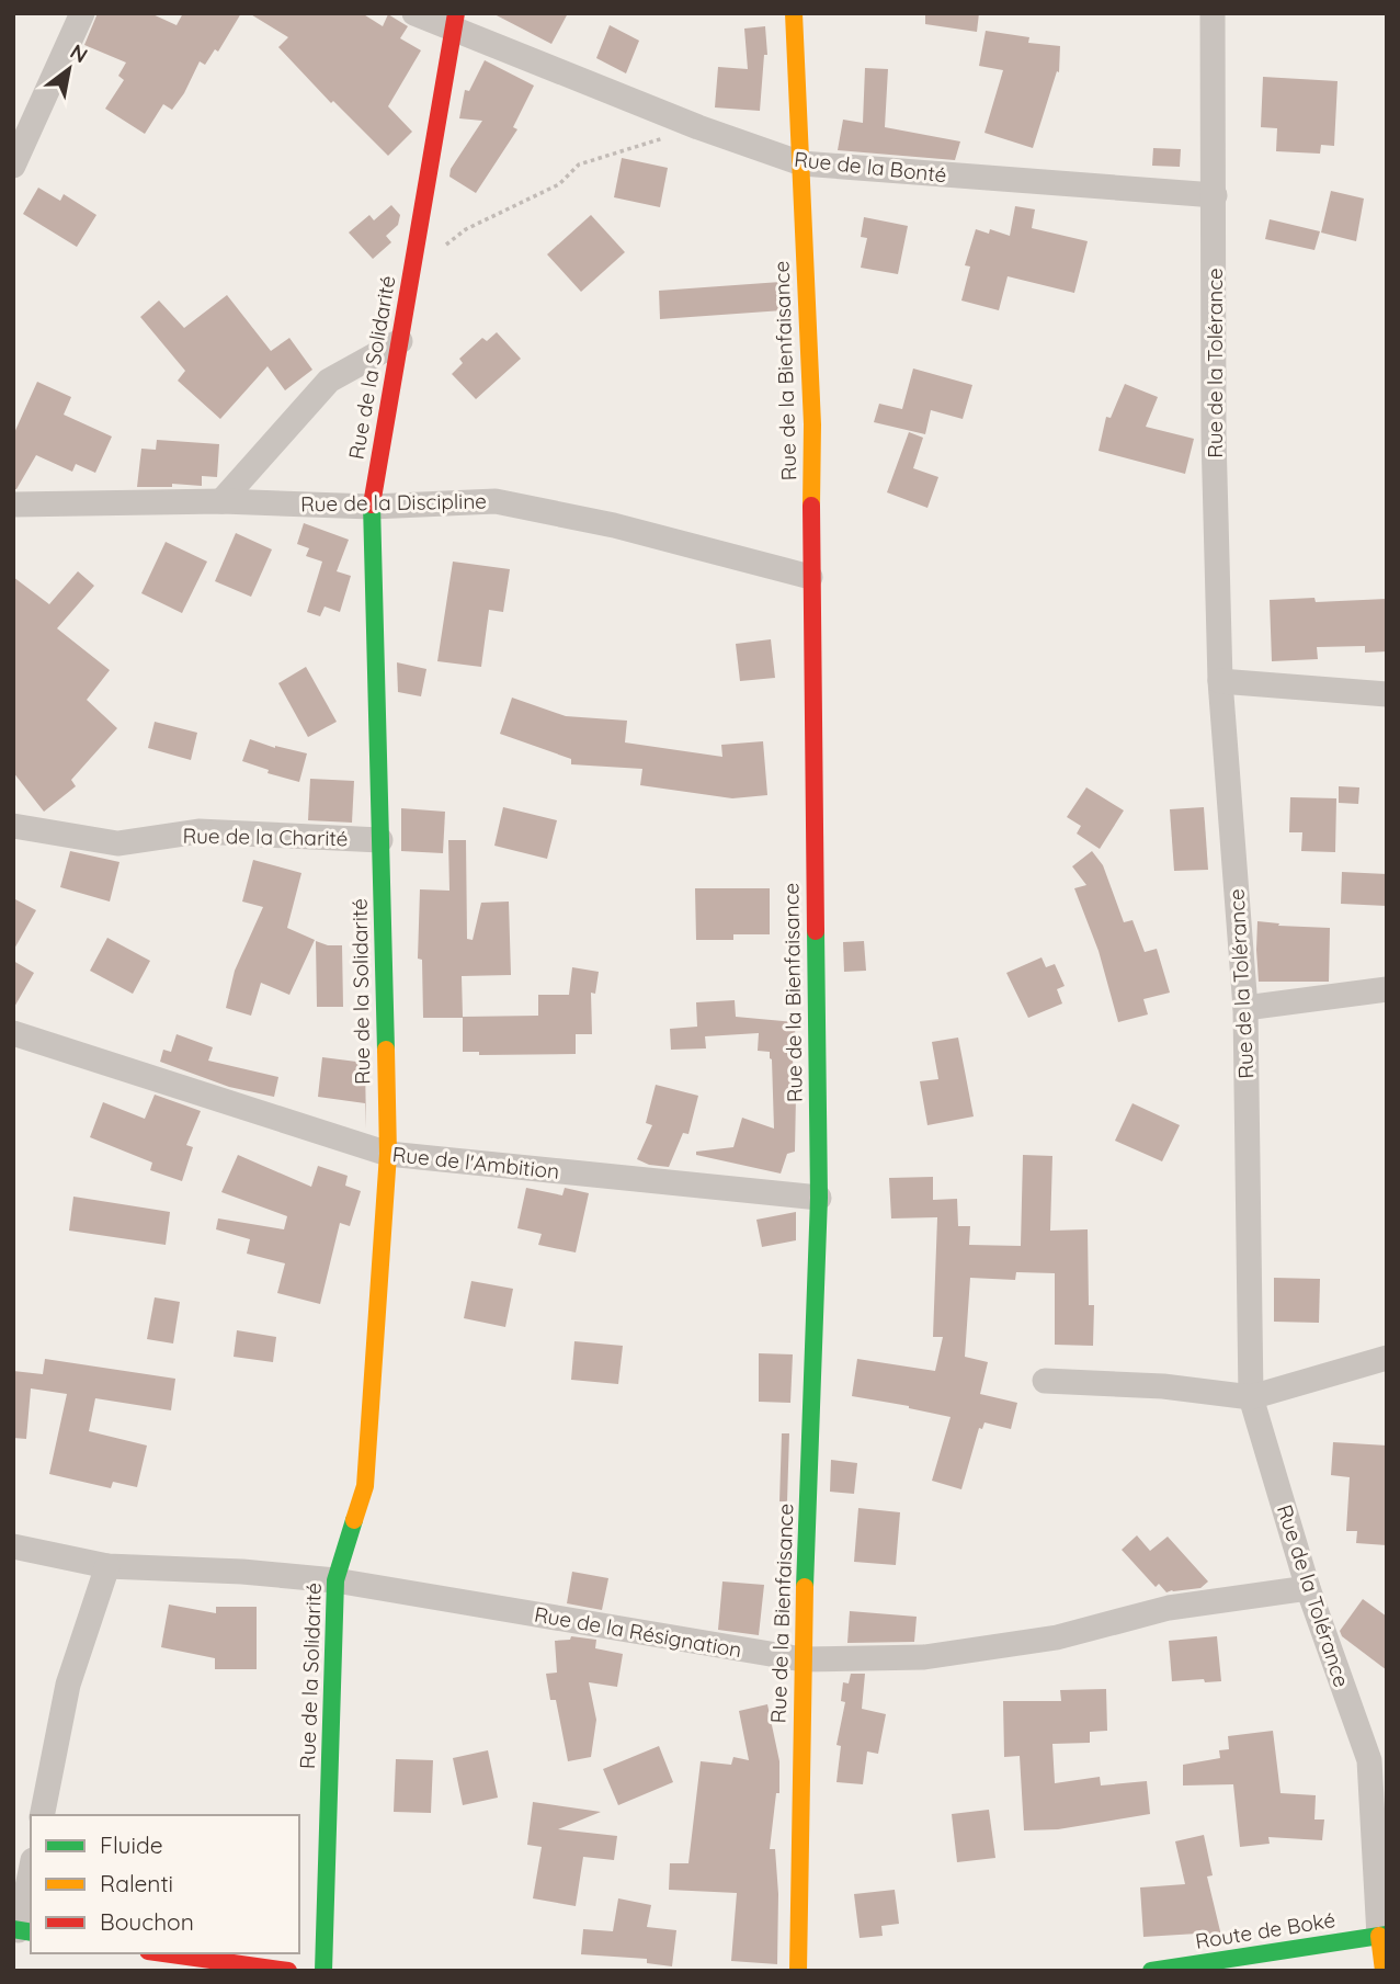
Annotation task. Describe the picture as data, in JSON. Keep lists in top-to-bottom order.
{
  "streets": {
    "street": [
      "Rue de la Bonté",
      "Rue de la Tolérance",
      "Rue de la Solidarité",
      "Rue de la Bienfaisance",
      "Rue de la Discipline",
      "Rue de la Charité",
      "Rue de l'Ambition",
      "Rue de la Résignation",
      "Route de Boké"
    ]
  },
  "crossings": [
    ["Rue de la Bonté", "Rue de la Tolérance"],
    ["Rue de la Bonté", "Rue de la Solidarité"],
    ["Rue de la Bonté", "Rue de la Bienfaisance"],
    ["Rue de la Tolérance", "Rue de la Résignation"],
    ["Rue de la Tolérance", "Route de Boké"],
    ["Rue de la Solidarité", "Rue de la Discipline"],
    ["Rue de la Solidarité", "Rue de la Charité"],
    ["Rue de la Solidarité", "Rue de l'Ambition"],
    ["Rue de la Solidarité", "Rue de la Résignation"],
    ["Rue de la Bienfaisance", "Rue de la Discipline"],
    ["Rue de la Bienfaisance", "Rue de l'Ambition"],
    ["Rue de la Bienfaisance", "Rue de la Résignation"]
  ],
  "legend": ["Fluide", "Ralenti", "Bouchon"],
  "north": "top right"
}
